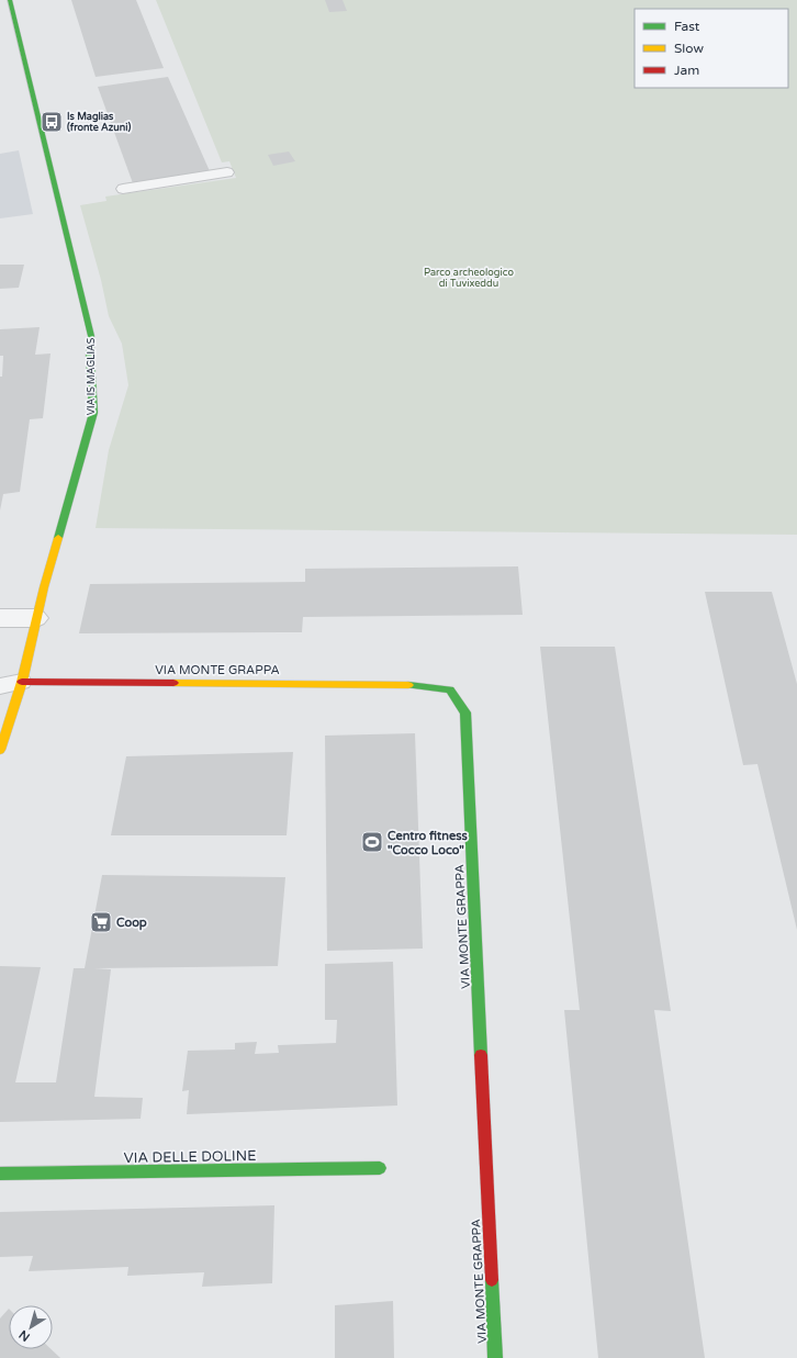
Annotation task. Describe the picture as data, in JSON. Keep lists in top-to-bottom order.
{
  "streets": {
    "street": ["VIA IS MAGLIAS", "VIA MONTE GRAPPA", "VIA DELLE DOLINE"]
  },
  "crossings": [
    ["VIA IS MAGLIAS", "VIA MONTE GRAPPA"]
  ],
  "parks": ["Parco archeologico di Tuvixeddu"],
  "places": {
    "bus stop": ["Is Maglias (fronte Azuni)"],
    "sports": ["Centro fitness \"Cocco Loco\""],
    "supermarket": ["Coop"]
  },
  "legend": ["Fast", "Slow", "Jam"],
  "north": "bottom left"
}
